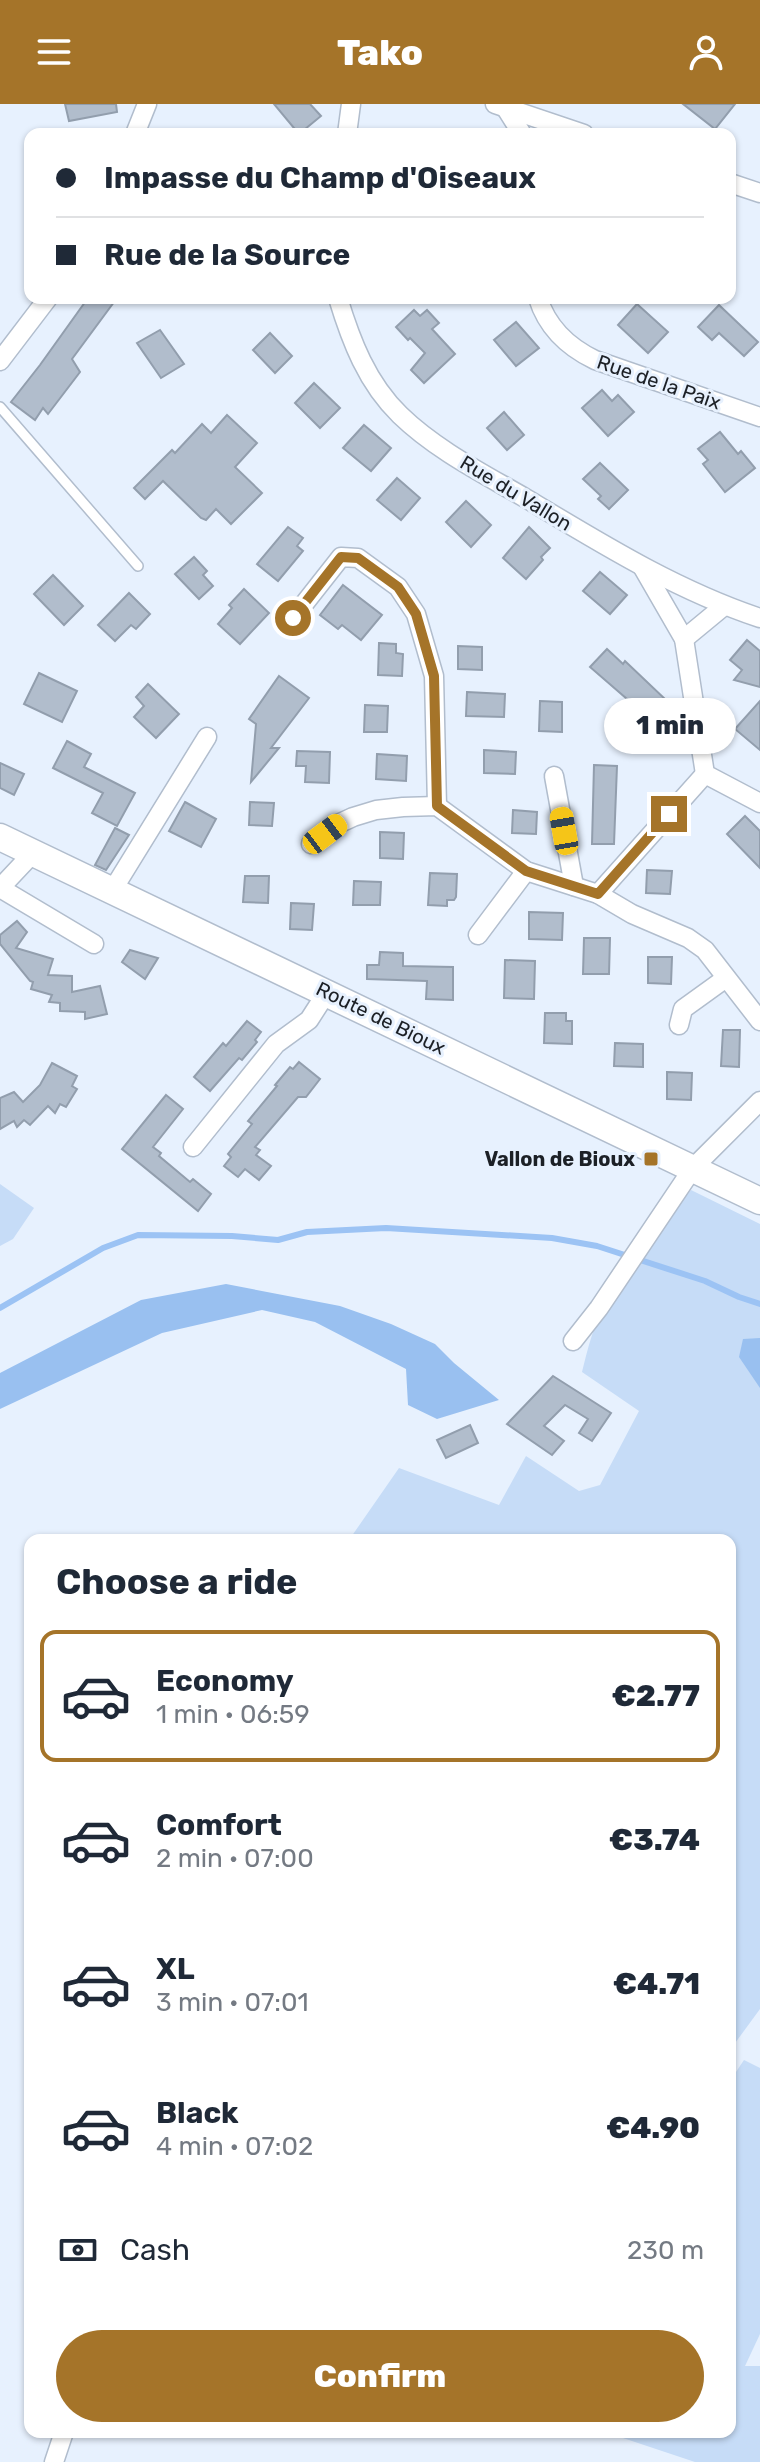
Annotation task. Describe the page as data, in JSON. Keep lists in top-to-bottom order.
{
  "streets": {
    "main road": ["Route de Bioux"],
    "street": ["Rue de la Paix", "Rue du Vallon"]
  },
  "places": {
    "transit": ["Vallon de Bioux"]
  },
  "page": {
    "header": "Tako",
    "banner": ["Impasse du Champ d'Oiseaux", "Rue de la Source"],
    "bubble": "1 min",
    "heading": "Choose a ride",
    "list": [
      {
        "name": "Economy",
        "note": "1 min · 06:59",
        "value": "€2.77"
      },
      {
        "name": "Comfort",
        "note": "2 min · 07:00",
        "value": "€3.74"
      },
      {
        "name": "XL",
        "note": "3 min · 07:01",
        "value": "€4.71"
      },
      {
        "name": "Black",
        "note": "4 min · 07:02",
        "value": "€4.90"
      }
    ],
    "pay": ["Cash", "230 m"],
    "buttons": "Confirm"
  }
}
